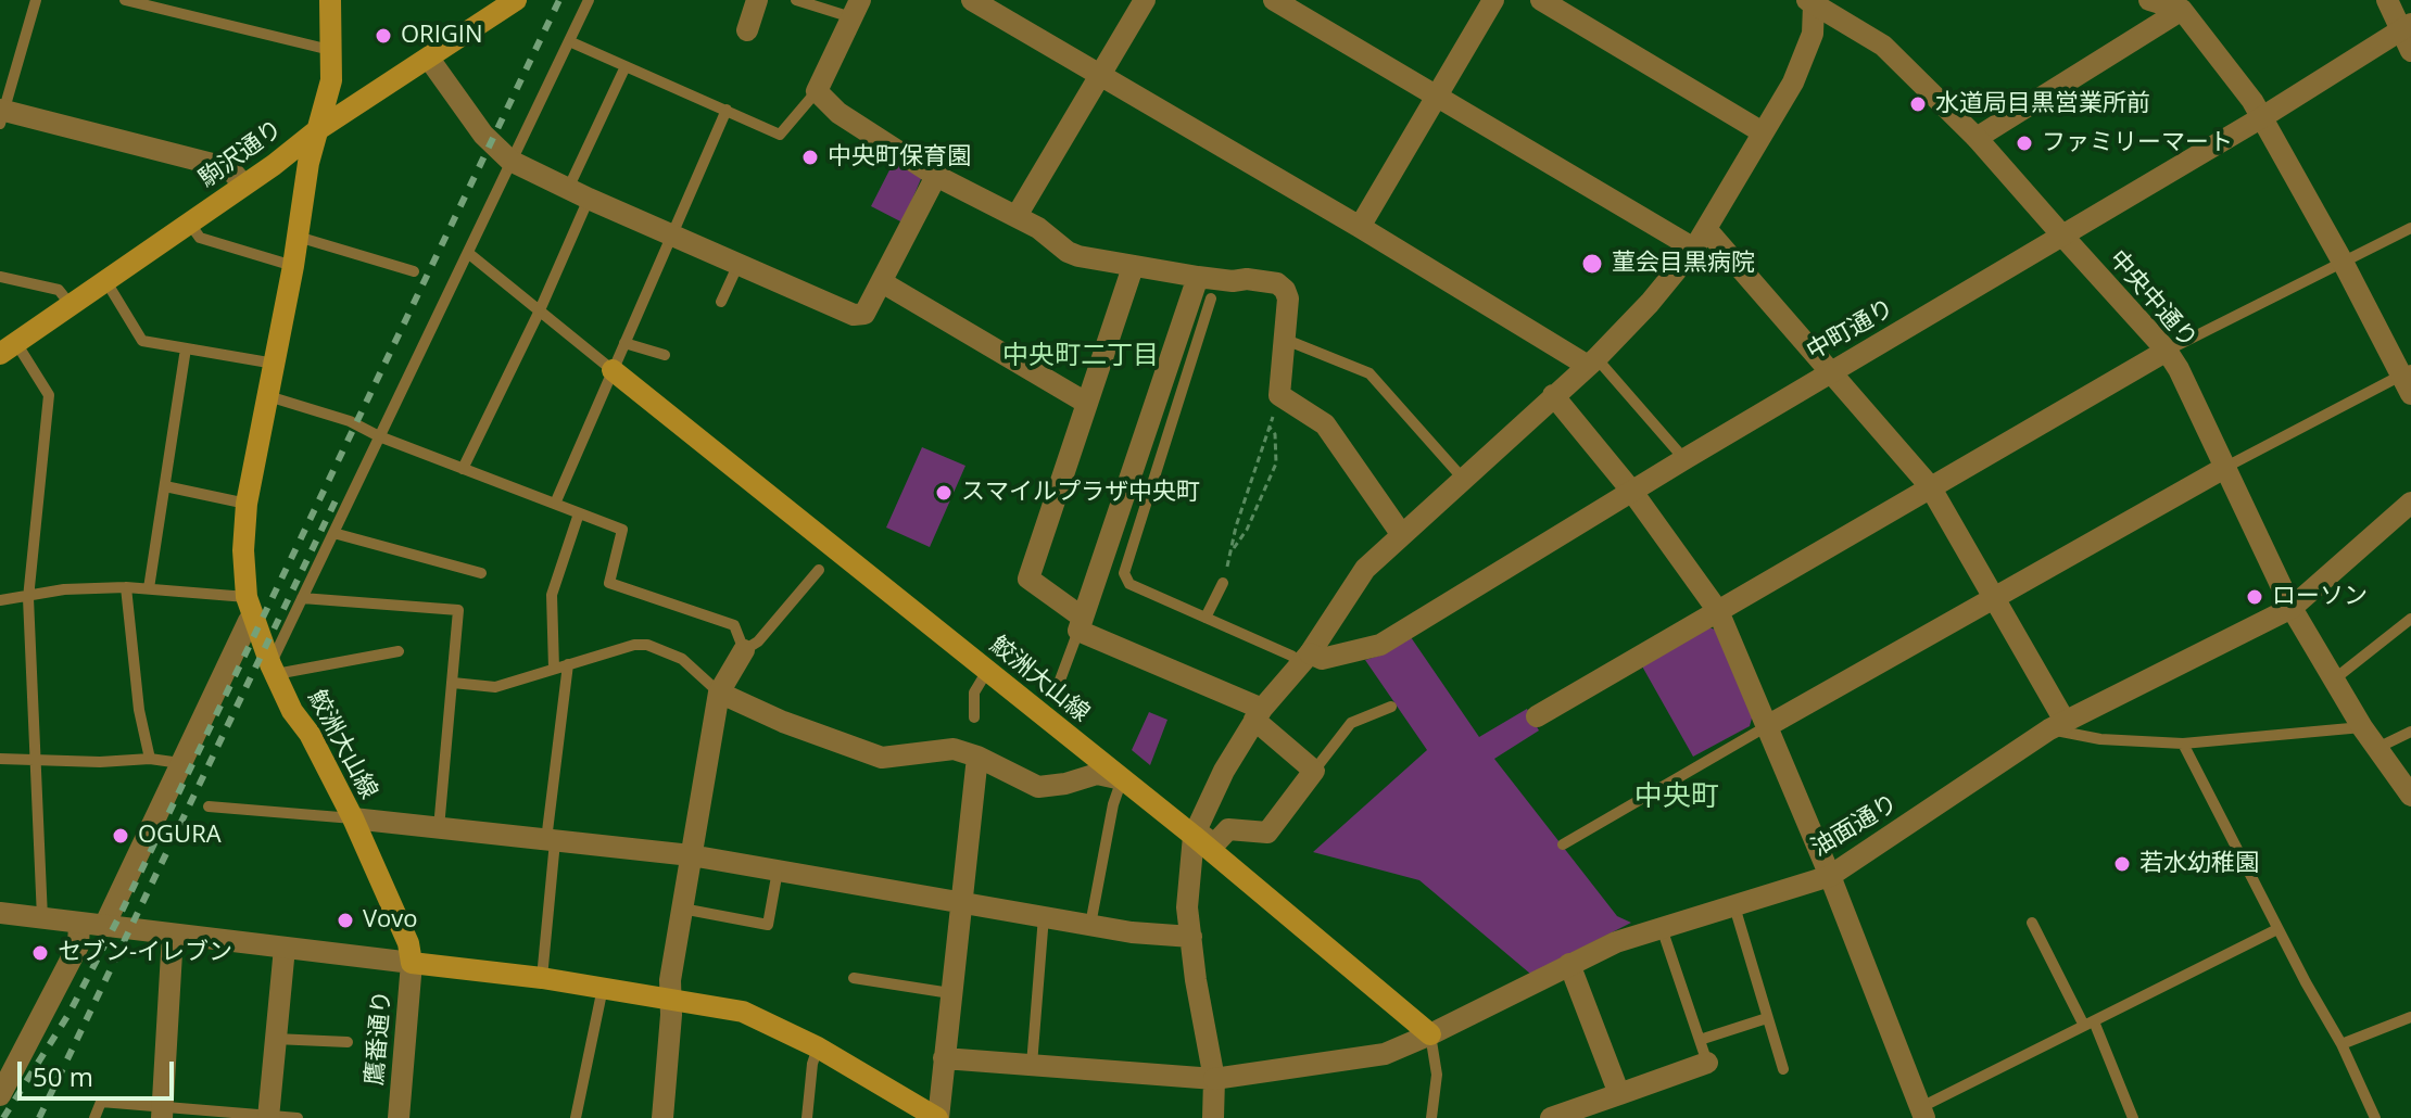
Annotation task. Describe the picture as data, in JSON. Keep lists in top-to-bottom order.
{
  "streets": {
    "main road": ["駒沢通り", "鮫洲大山線"],
    "street": [
      "中央中通り",
      "中町通り",
      "油面通り",
      "鷹番通り"
    ]
  },
  "crossings": [
    ["駒沢通り", "鮫洲大山線"],
    ["中央中通り", "中町通り"],
    ["中央中通り", "油面通り"],
    ["鮫洲大山線", "油面通り"],
    ["鮫洲大山線", "鷹番通り"]
  ],
  "districts": ["中央町二丁目", "中央町"],
  "places": [
    "ORIGIN",
    "水道局目黒営業所前",
    "ファミリーマート",
    "中央町保育園",
    "菫会目黒病院",
    "スマイルプラザ中央町",
    "ローソン",
    "OGURA",
    "若水幼稚園",
    "Vovo",
    "セブン-イレブン"
  ],
  "scale_bar": "50 m"
}
